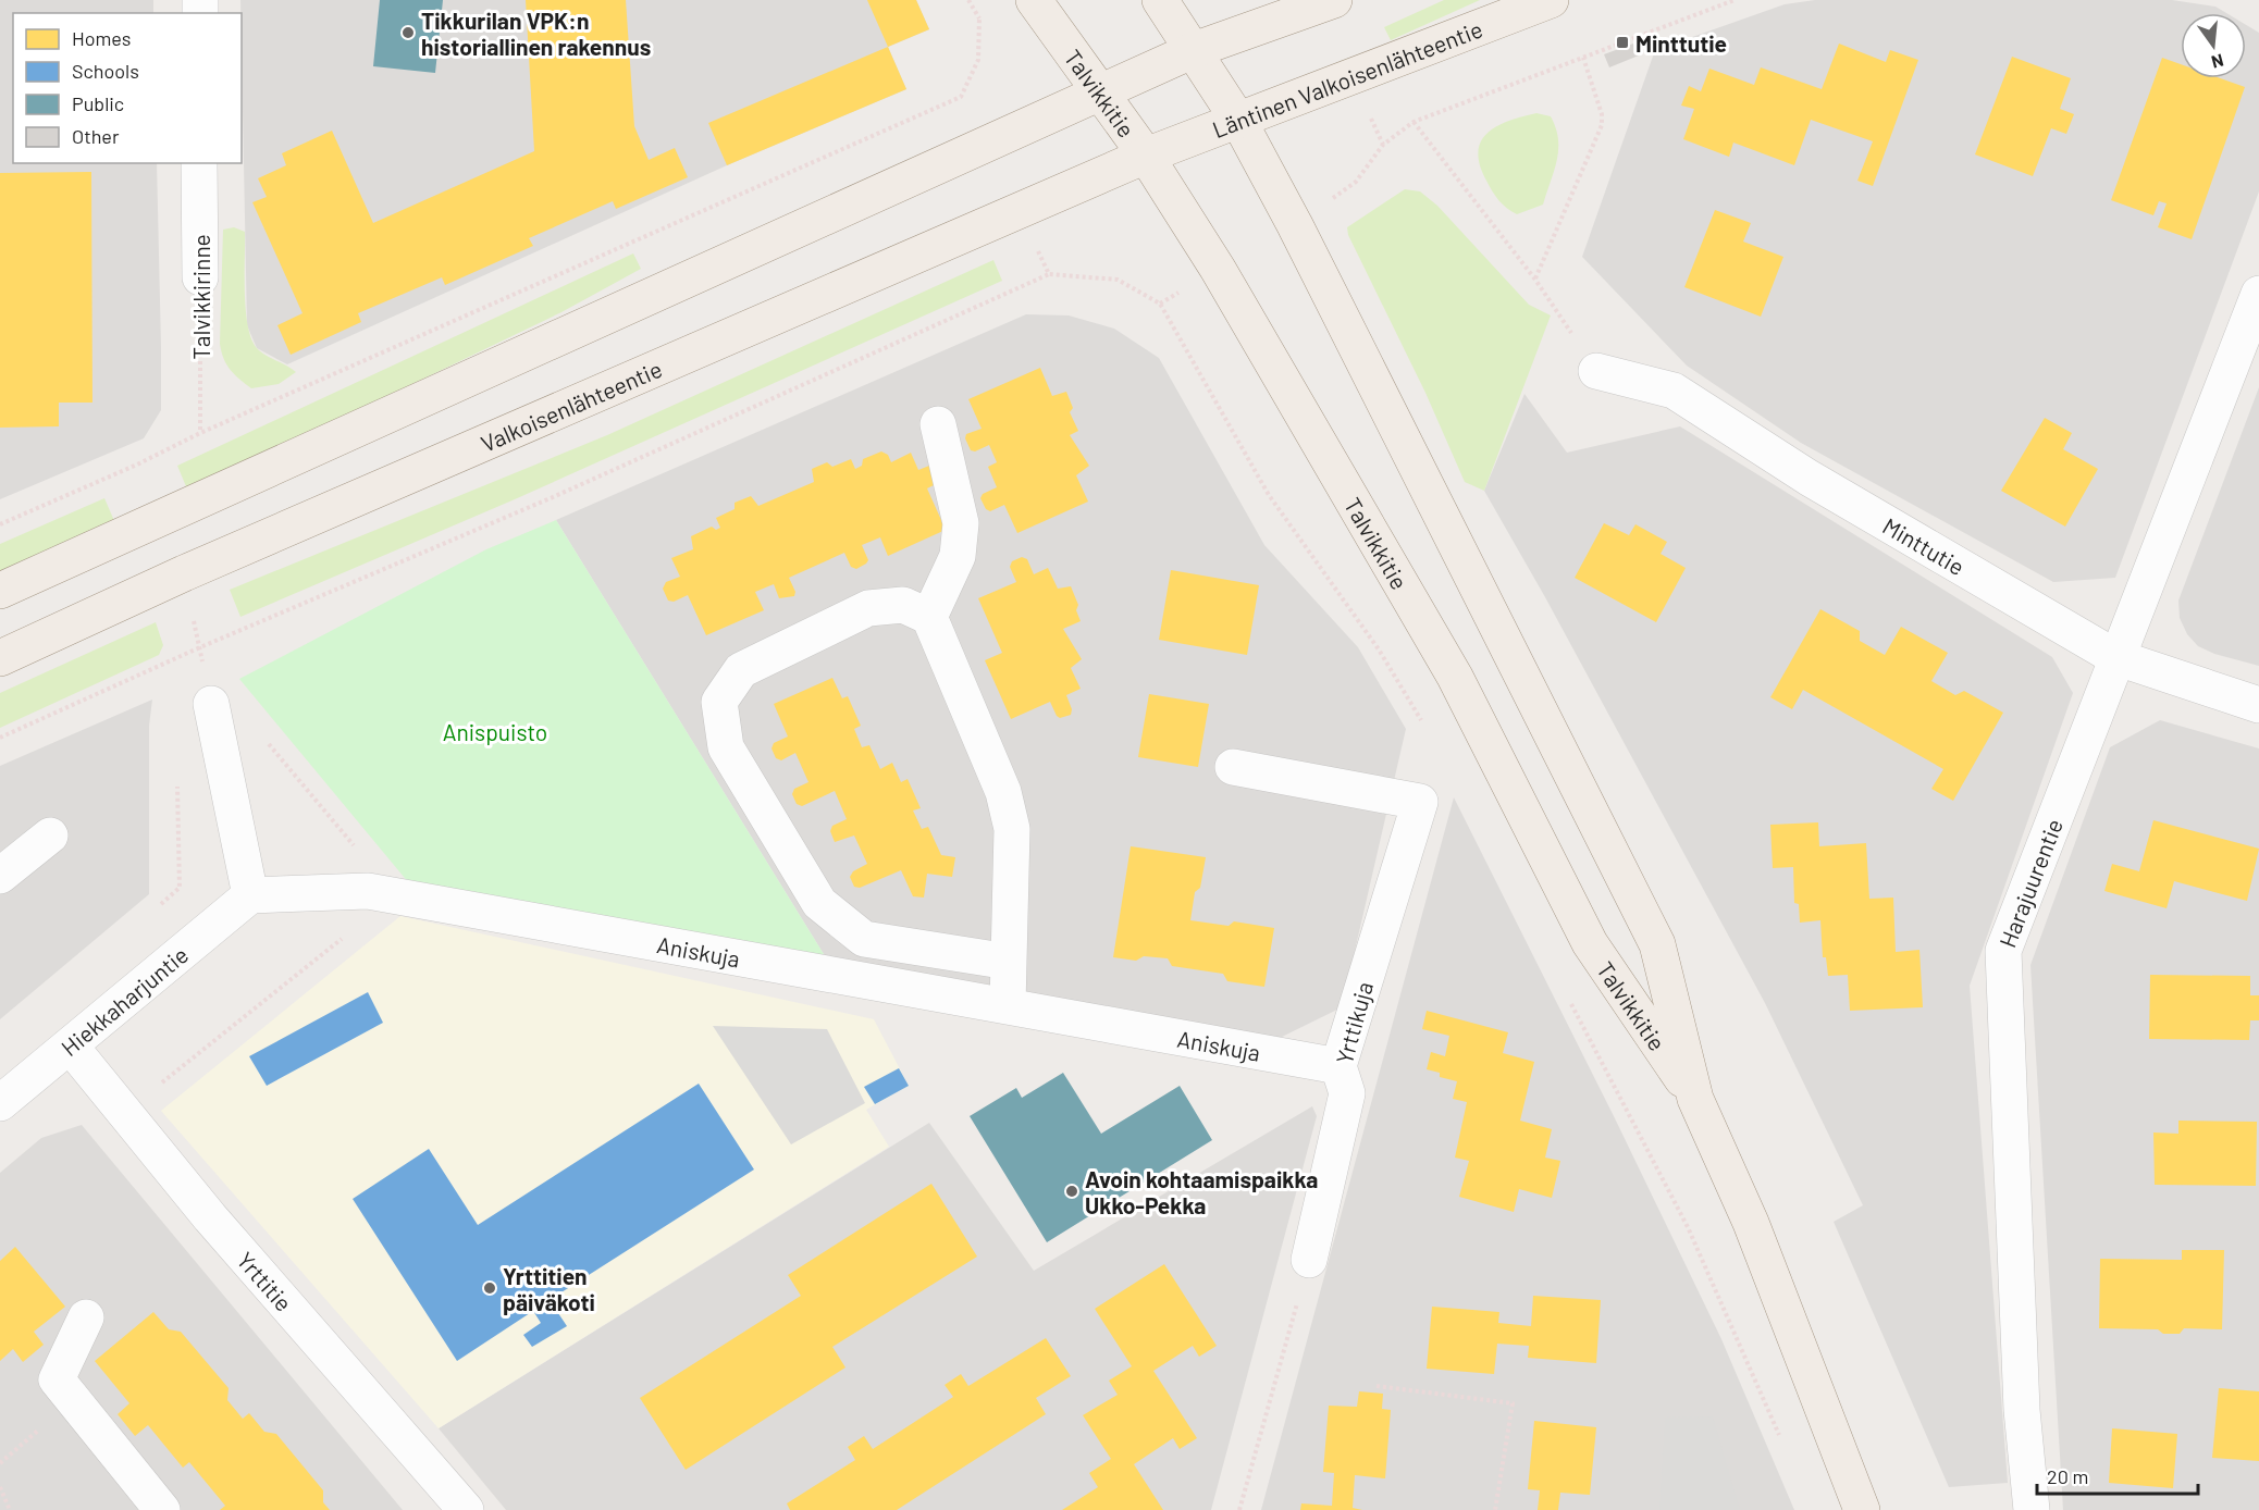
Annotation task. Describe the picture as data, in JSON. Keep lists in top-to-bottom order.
{
  "streets": {
    "main road": ["Läntinen Valkoisenlähteentie", "Talvikkitie", "Valkoisenlähteentie"],
    "street": [
      "Talvikkirinne",
      "Minttutie",
      "Harajuurentie",
      "Aniskuja",
      "Hiekkaharjuntie",
      "Yrttikuja",
      "Yrttitie"
    ]
  },
  "crossings": [
    ["Läntinen Valkoisenlähteentie", "Talvikkitie"],
    ["Läntinen Valkoisenlähteentie", "Valkoisenlähteentie"],
    ["Talvikkitie", "Valkoisenlähteentie"],
    ["Minttutie", "Harajuurentie"],
    ["Aniskuja", "Hiekkaharjuntie"],
    ["Aniskuja", "Yrttikuja"],
    ["Hiekkaharjuntie", "Yrttitie"]
  ],
  "parks": ["Anispuisto"],
  "places": {
    "other": ["Tikkurilan VPK:n historiallinen rakennus", "Avoin kohtaamispaikka Ukko-Pekka", "Yrttitien päiväkoti"],
    "transit": ["Minttutie"]
  },
  "legend": [
    "Homes",
    "Schools",
    "Public",
    "Other"
  ],
  "scale_bar": "20 m",
  "north": "bottom"
}
